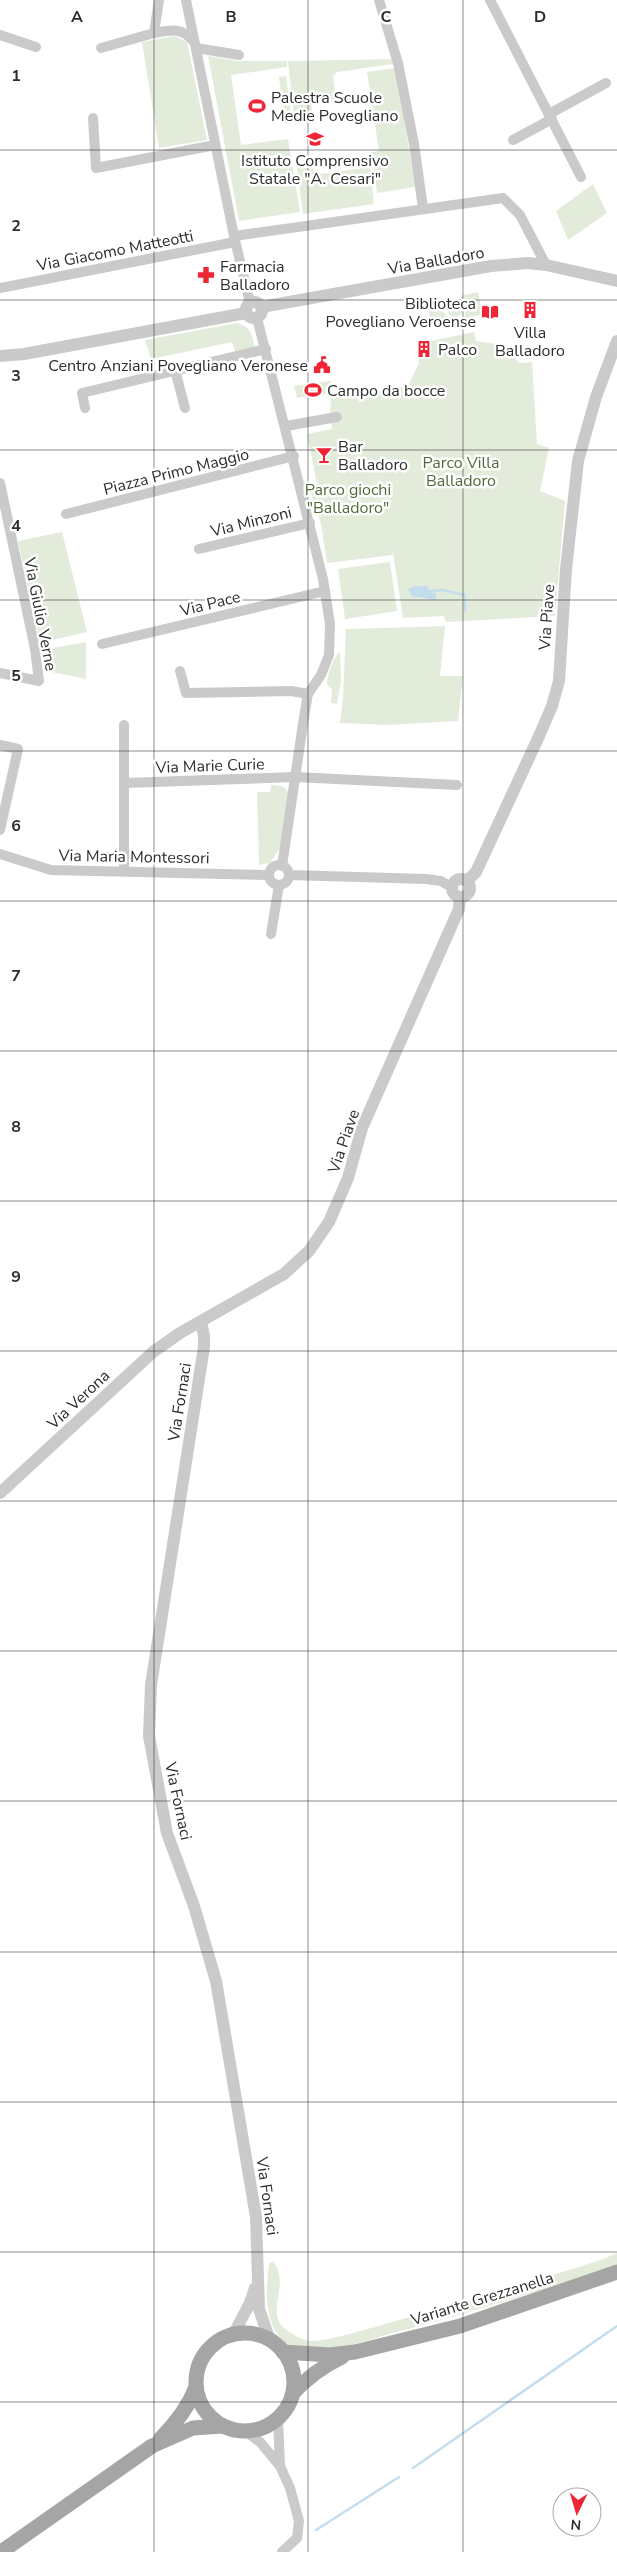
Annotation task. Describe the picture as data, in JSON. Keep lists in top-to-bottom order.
{
  "streets": {
    "main road": ["Variante Grezzanella"],
    "street": [
      "Via Giacomo Matteotti",
      "Via Balladoro",
      "Piazza Primo Maggio",
      "Via Minzoni",
      "Via Pace",
      "Via Giulio Verne",
      "Via Piave",
      "Via Marie Curie",
      "Via Maria Montessori",
      "Via Verona",
      "Via Fornaci"
    ]
  },
  "crossings": [
    ["Via Giacomo Matteotti", "Via Balladoro"],
    ["Via Piave", "Via Verona"],
    ["Via Piave", "Via Fornaci"]
  ],
  "parks": ["Parco Villa Balladoro", "Parco giochi \"Balladoro\""],
  "places": {
    "sports": ["Palestra Scuole Medie Povegliano", "Campo da bocce"],
    "school or university": ["Istituto Comprensivo Statale \"A. Cesari\""],
    "pharmacy": ["Farmacia Balladoro"],
    "building": ["Villa Balladoro", "Palco"],
    "library": ["Biblioteca Povegliano Veroense"],
    "public building": ["Centro Anziani Povegliano Veronese"],
    "bar": ["Bar Balladoro"]
  },
  "north": "bottom",
  "grid": {
    "columns": [
      "A",
      "B",
      "C",
      "D"
    ],
    "rows": [
      "1",
      "2",
      "3",
      "4",
      "5",
      "6",
      "7",
      "8",
      "9"
    ]
  }
}
